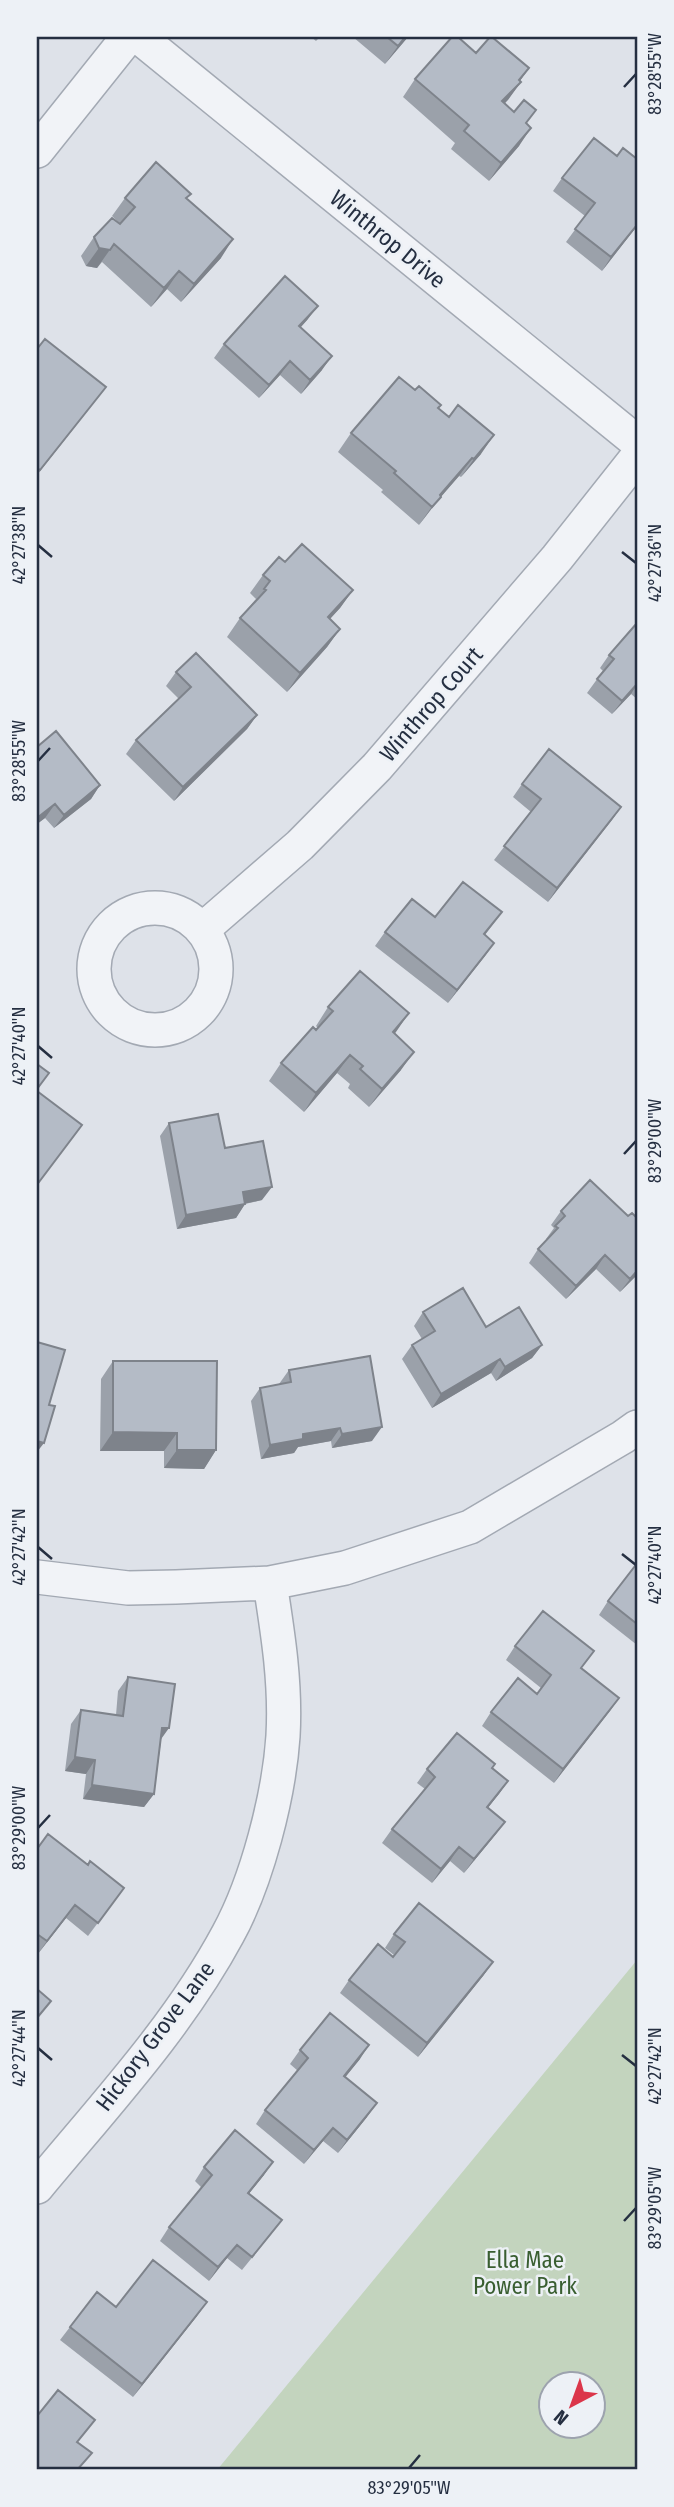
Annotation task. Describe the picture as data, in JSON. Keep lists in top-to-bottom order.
{
  "streets": {
    "street": ["Winthrop Drive", "Winthrop Court", "Hickory Grove Lane"]
  },
  "parks": ["Ella Mae Power Park"],
  "north": "bottom left",
  "coordinates": [
    "83°28'55\"W",
    "42°27'38\"N",
    "42°27'36\"N",
    "42°27'40\"N",
    "83°29'00\"W",
    "42°27'42\"N",
    "42°27'44\"N",
    "83°29'05\"W"
  ]
}
